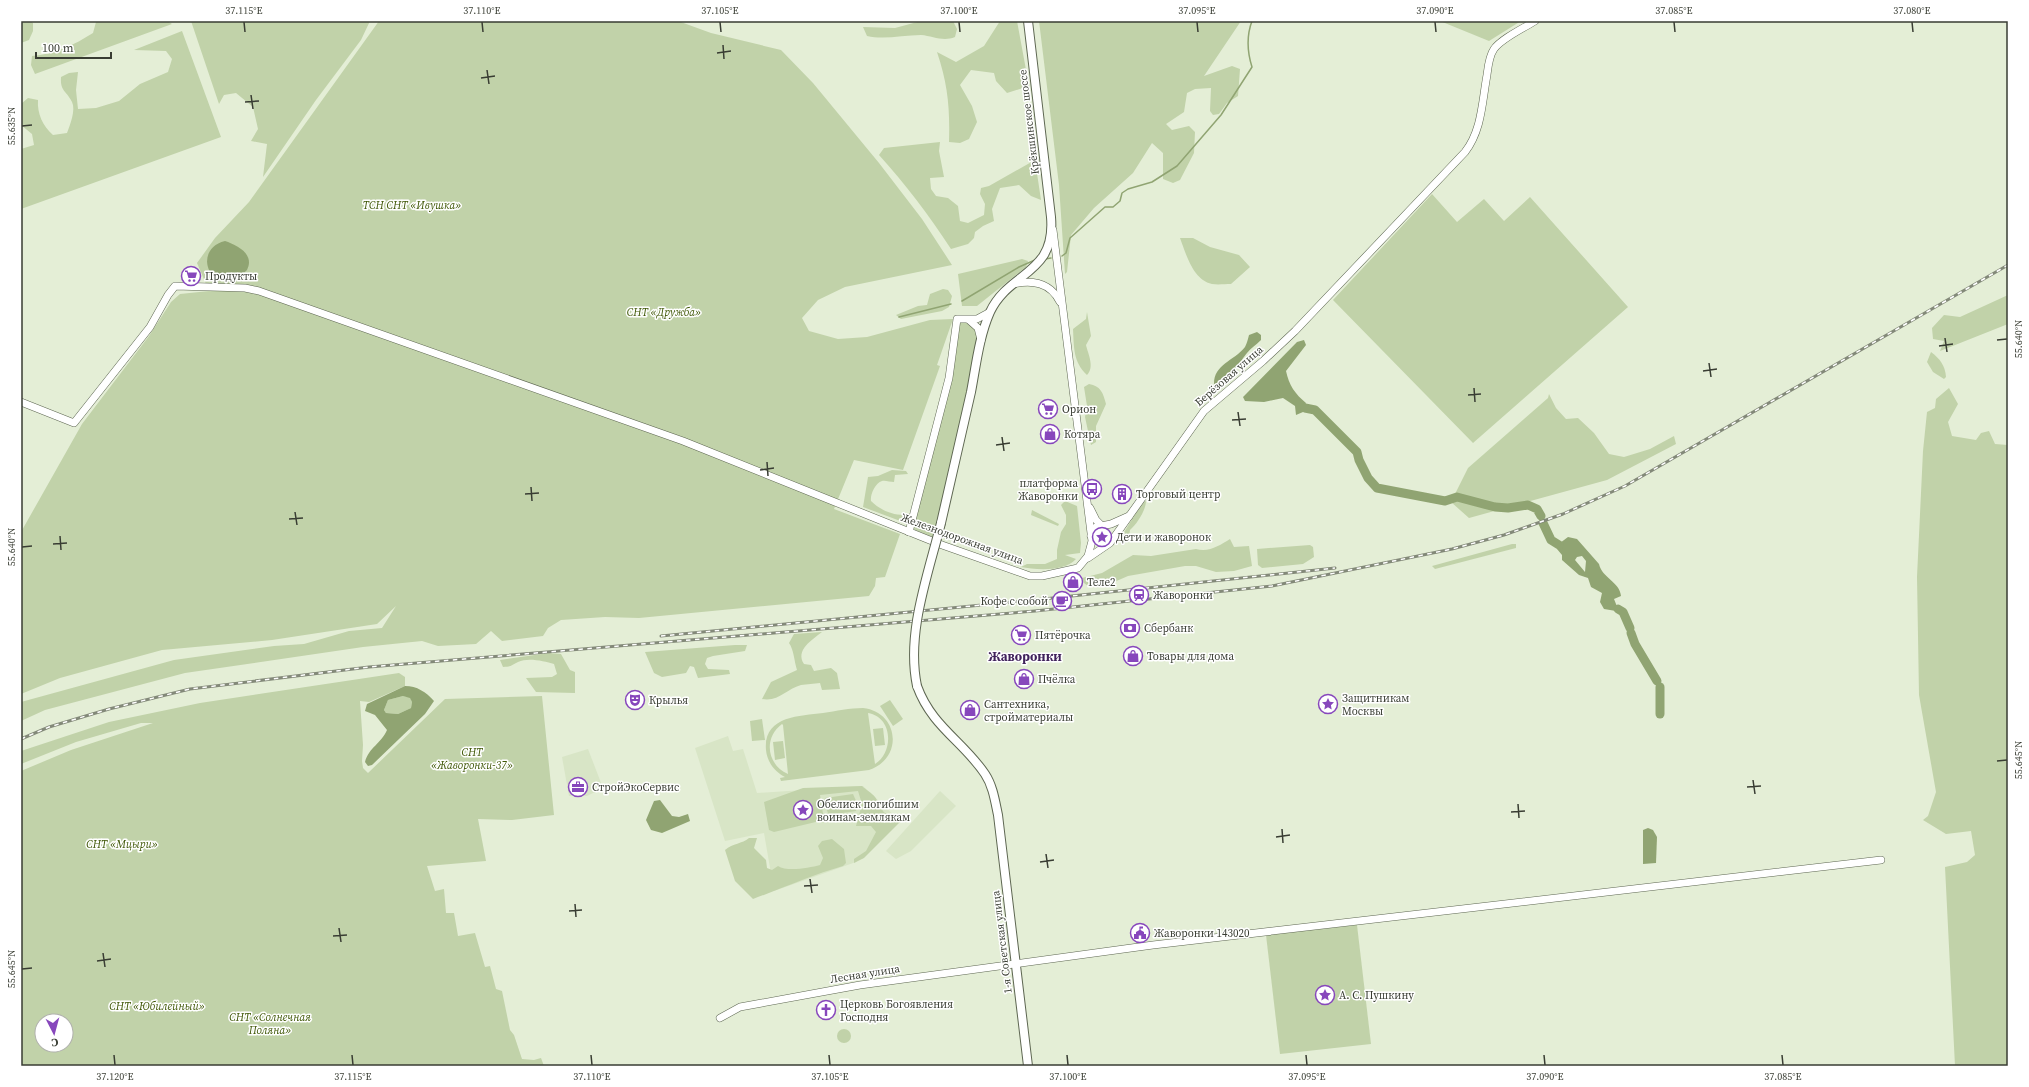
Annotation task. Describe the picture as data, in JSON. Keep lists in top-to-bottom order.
{
  "streets": {
    "main road": ["Крёкшинское шоссе", "1-я Советская улица"],
    "street": ["Берёзовая улица", "Железнодорожная улица", "Лесная улица"]
  },
  "crossings": [
    ["Крёкшинское шоссе", "1-я Советская улица"],
    ["Берёзовая улица", "Железнодорожная улица"],
    ["1-я Советская улица", "Лесная улица"]
  ],
  "districts": ["Жаворонки"],
  "parks": [
    "ТСН СНТ «Ивушка»",
    "СНТ «Дружба»",
    "СНТ «Жаворонки-37»",
    "СНТ «Мцыри»",
    "СНТ «Юбилейный»",
    "СНТ «Солнечная Поляна»"
  ],
  "places": {
    "supermarket": ["Продукты", "Орион", "Пятёрочка"],
    "shop": [
      "Котяра",
      "Теле2",
      "Товары для дома",
      "Пчёлка",
      "Сантехника, стройматериалы"
    ],
    "bus stop": ["платформа Жаворонки"],
    "building": ["Торговый центр"],
    "place": [
      "Дети и жаворонок",
      "Защитникам Москвы",
      "Обелиск погибшим воинам-землякам",
      "А. С. Пушкину"
    ],
    "station": ["Жаворонки"],
    "cafe": ["Кофе с собой"],
    "bank": ["Сбербанк"],
    "theatre": ["Крылья"],
    "office": ["СтройЭкоСервис"],
    "public building": ["Жаворонки 143020"],
    "church": ["Церковь Богоявления Господня"]
  },
  "scale_bar": "100 m",
  "north": "bottom",
  "coordinates": [
    "37.115°E",
    "37.110°E",
    "37.105°E",
    "37.100°E",
    "37.095°E",
    "37.090°E",
    "37.085°E",
    "37.080°E",
    "55.635°N",
    "55.640°N",
    "55.645°N",
    "37.120°E"
  ]
}
